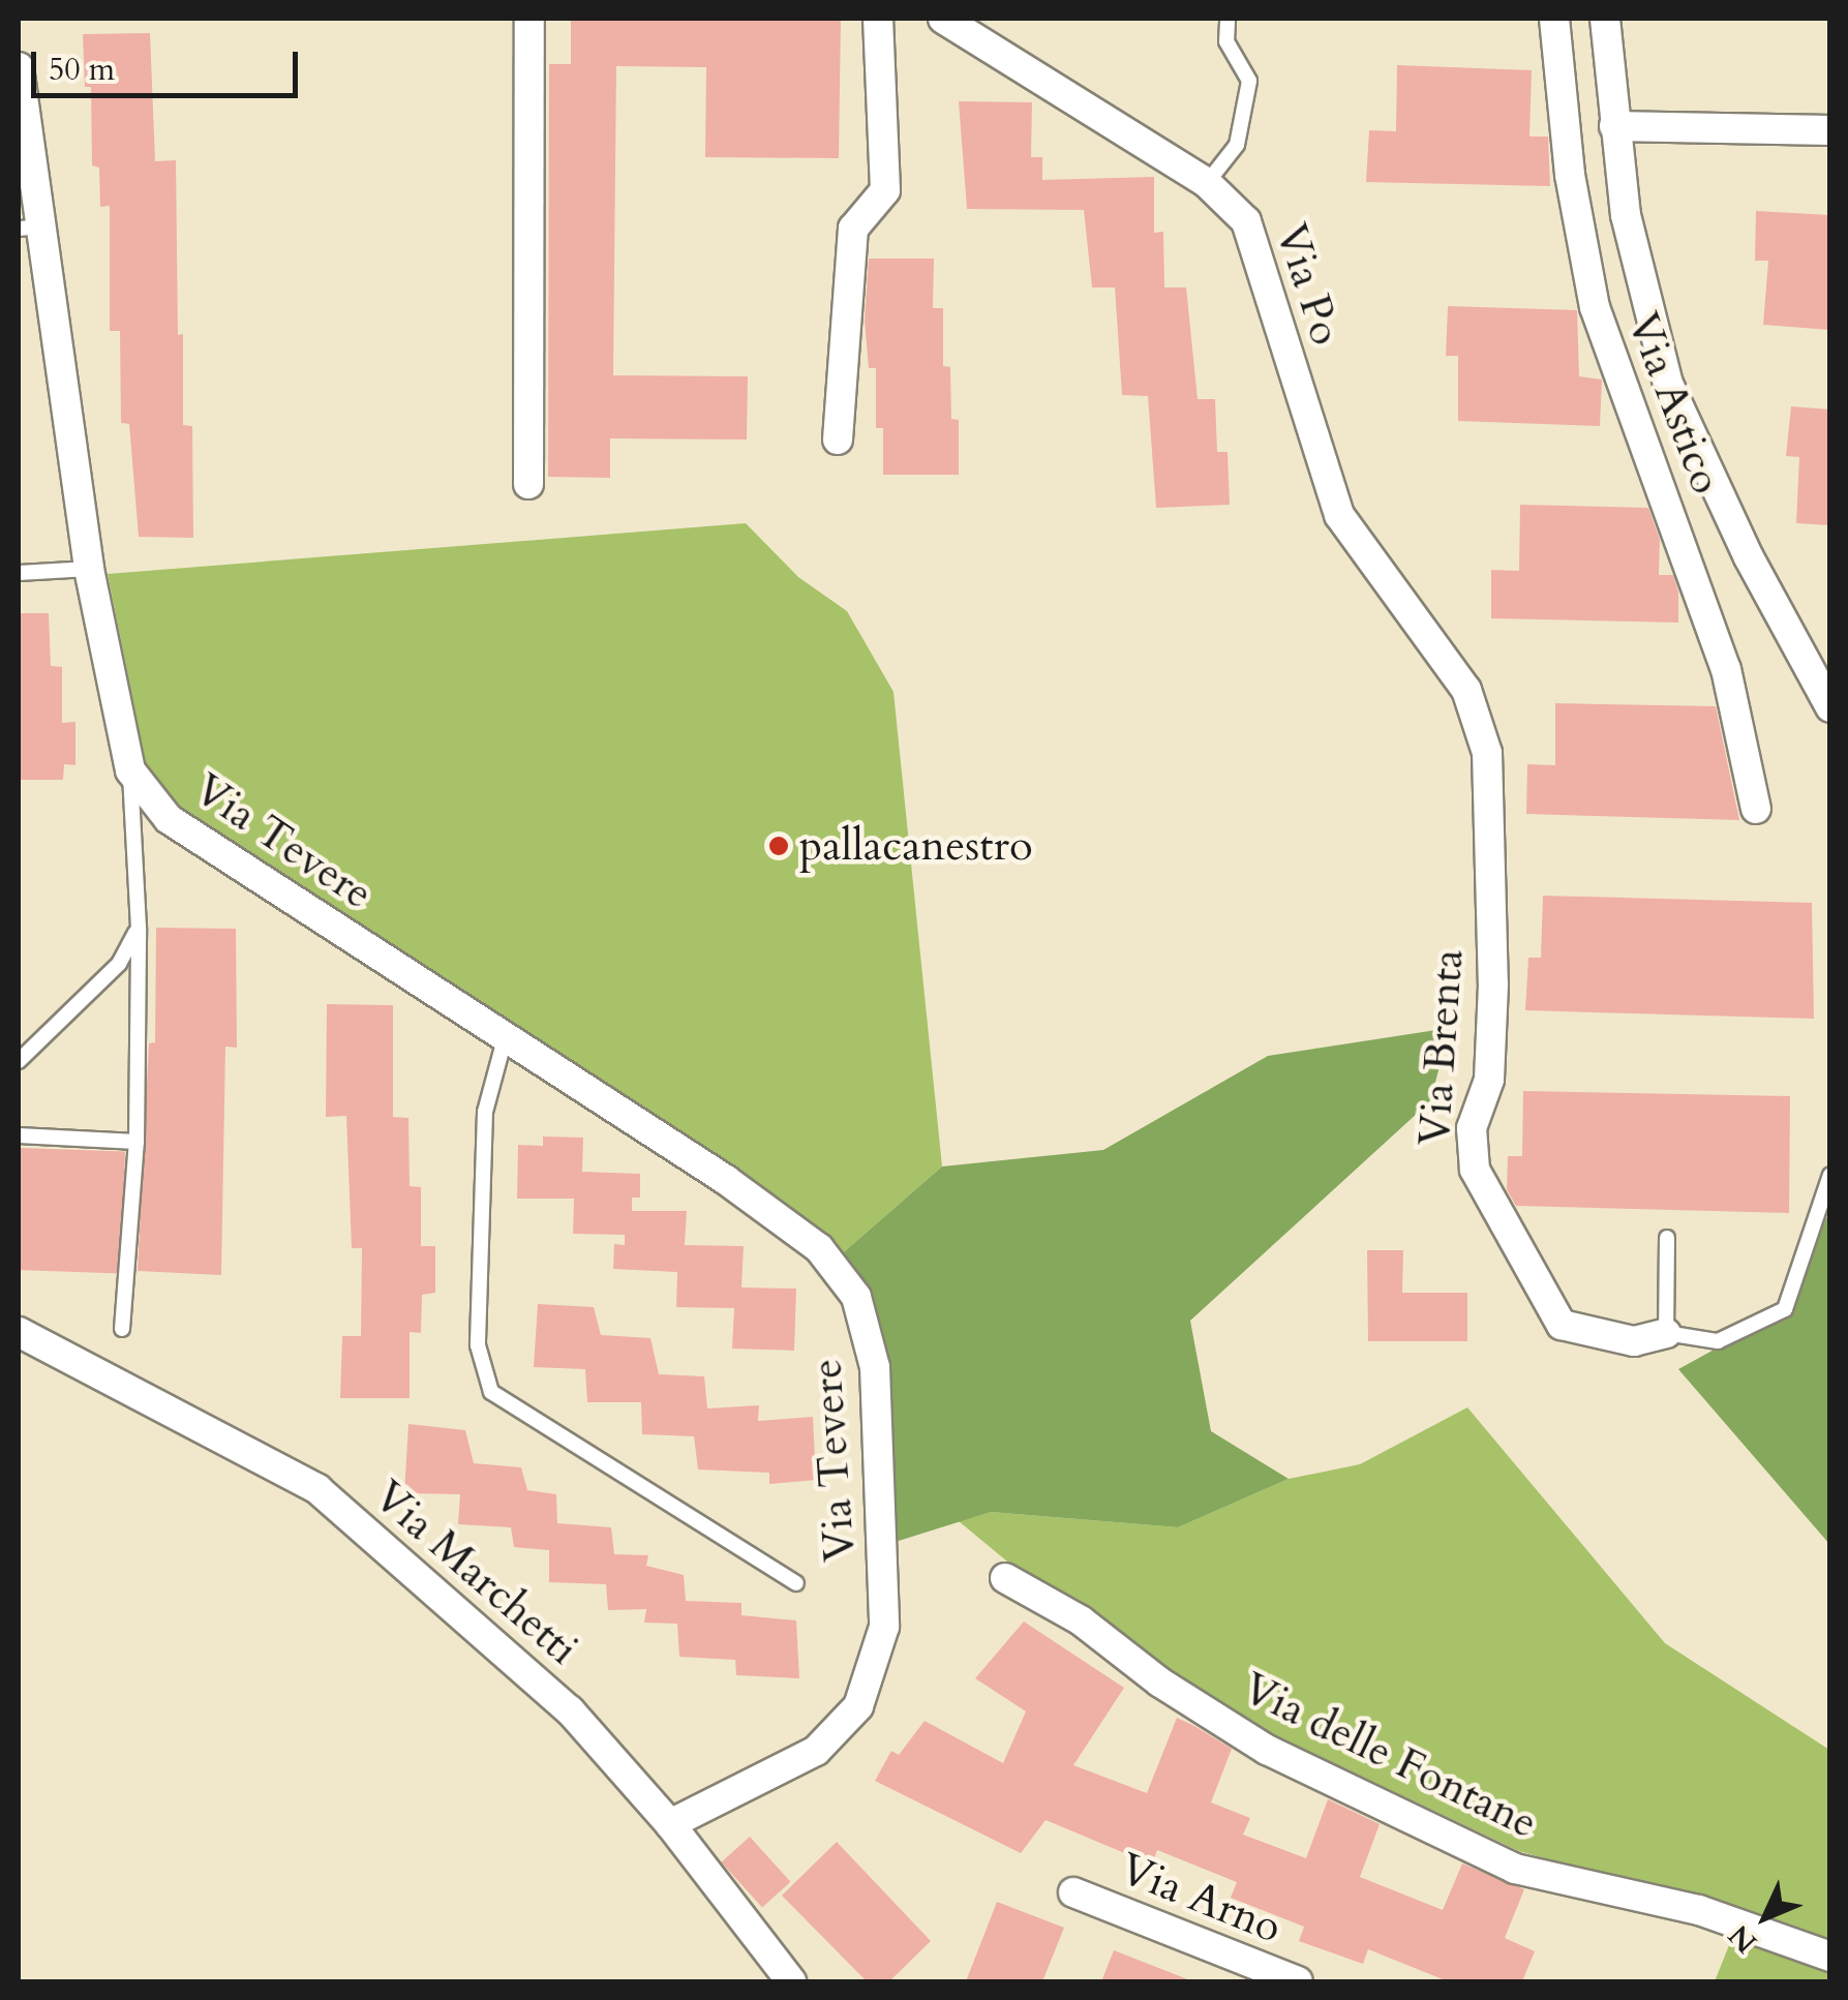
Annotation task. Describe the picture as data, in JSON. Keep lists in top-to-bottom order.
{
  "streets": {
    "street": [
      "Via Po",
      "Via Astico",
      "Via Tevere",
      "Via Brenta",
      "Via Marchetti",
      "Via delle Fontane",
      "Via Arno"
    ]
  },
  "crossings": [
    ["Via Po", "Via Brenta"],
    ["Via Tevere", "Via Marchetti"]
  ],
  "places": ["pallacanestro"],
  "scale_bar": "50 m",
  "north": "bottom left"
}
